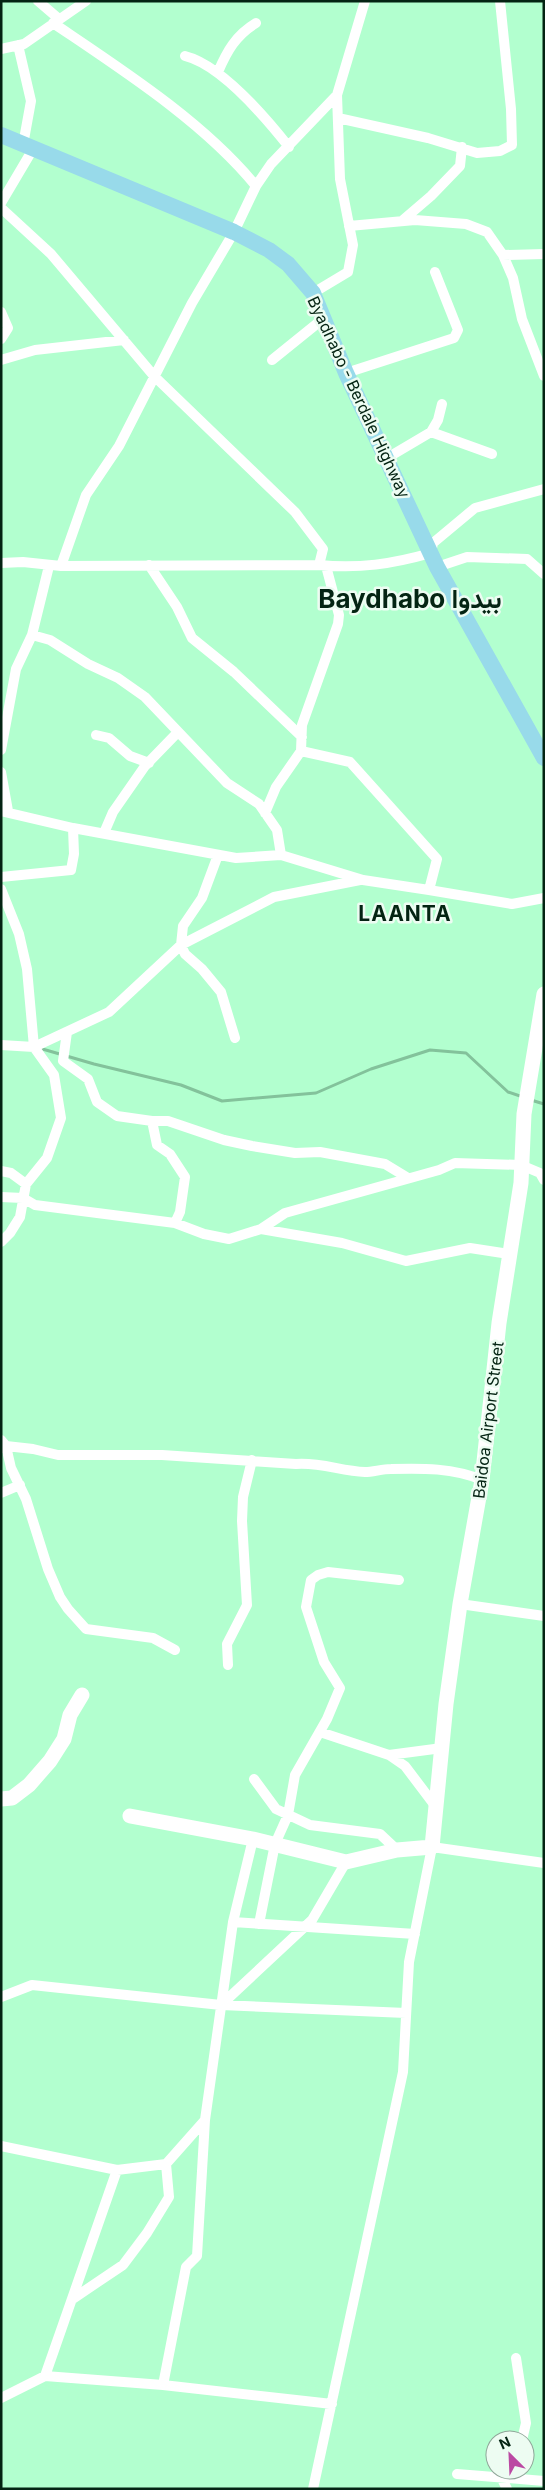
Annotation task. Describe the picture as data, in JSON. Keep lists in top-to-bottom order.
{
  "streets": {
    "main road": ["Byadhabo - Berdale Highway"],
    "street": ["Baidoa Airport Street"]
  },
  "districts": ["Baydhabo بيدوا", "LAANTA"],
  "north": "top left"
}
